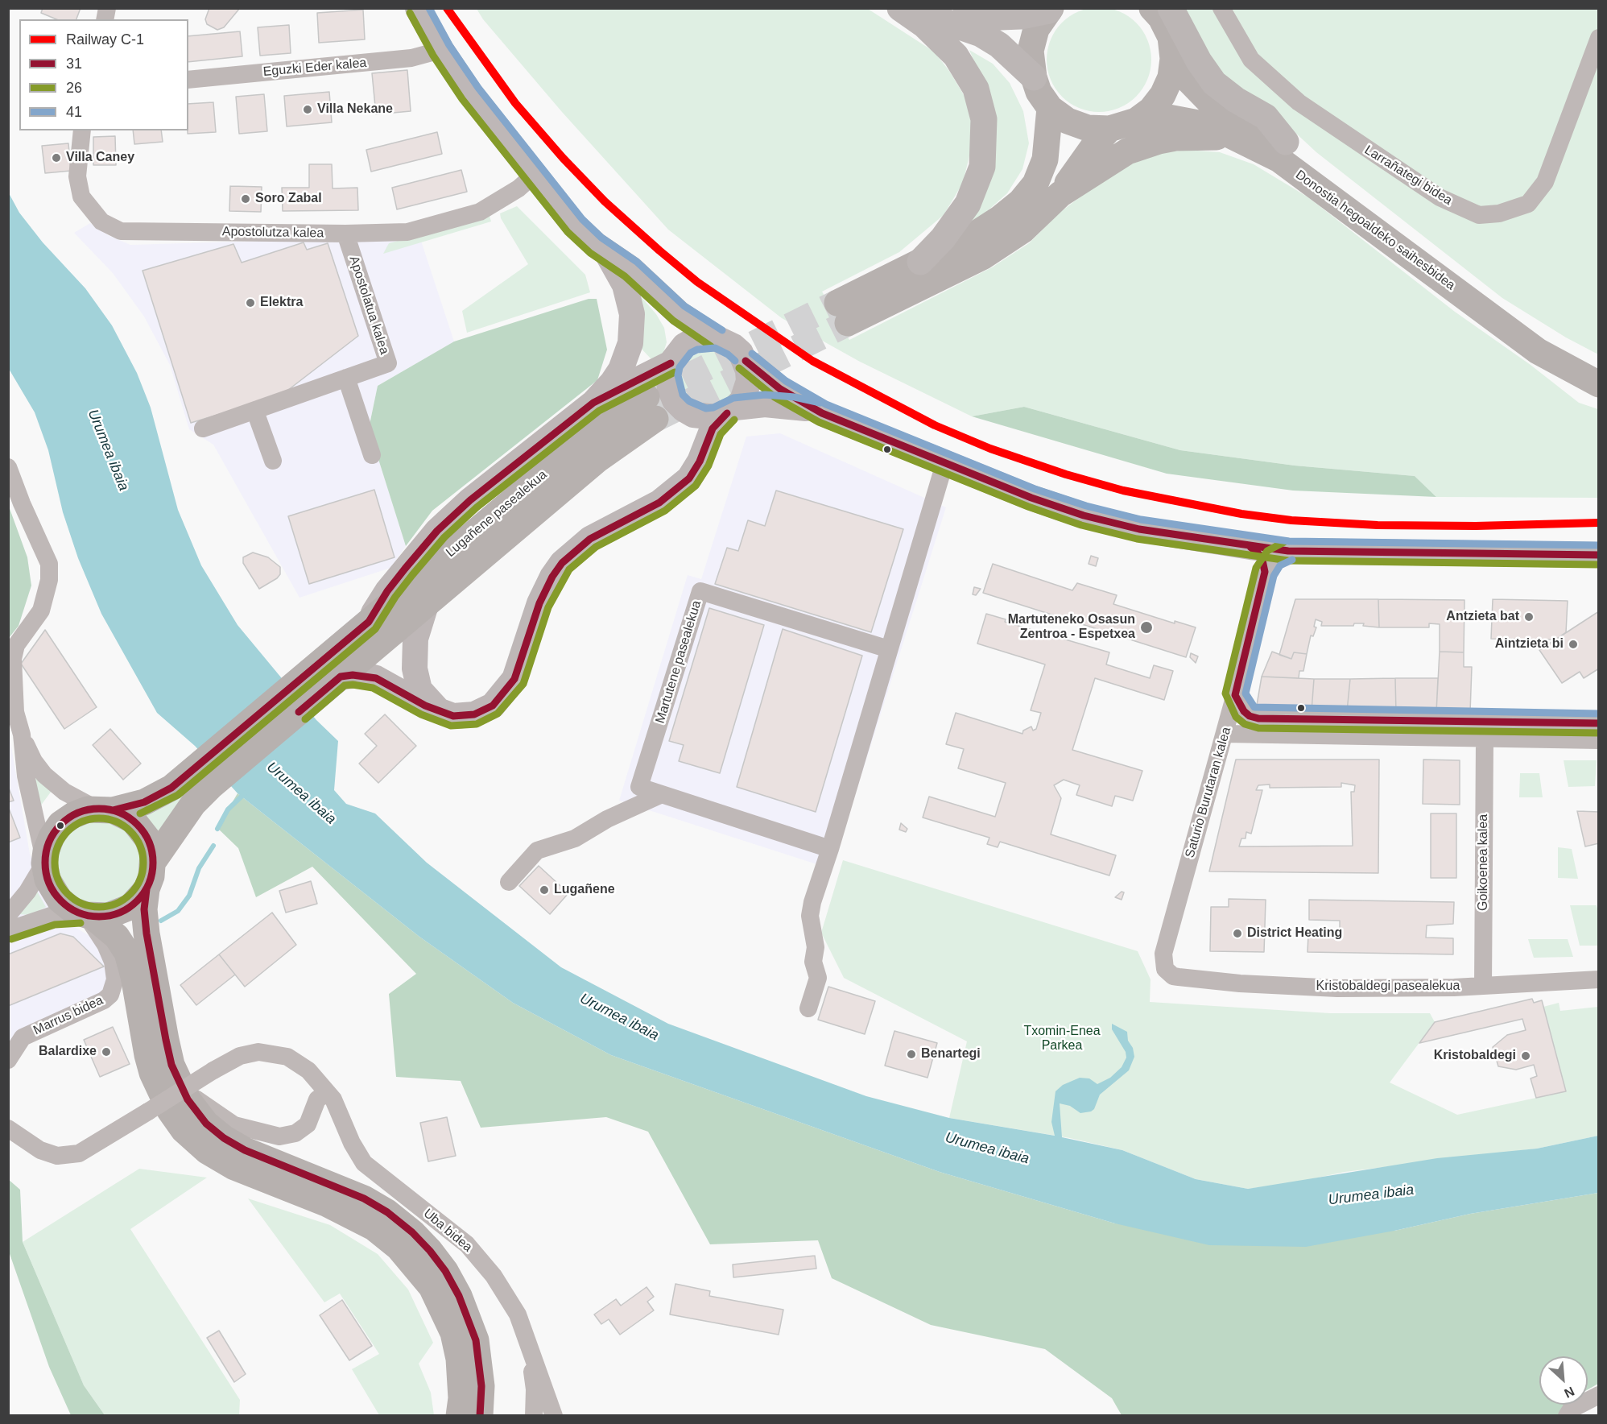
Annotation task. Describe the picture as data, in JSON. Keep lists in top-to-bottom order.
{
  "streets": {
    "main road": ["Donostia hegoaldeko saihesbidea", "Lugañene pasealekua"],
    "street": [
      "Eguzki Eder kalea",
      "Larrañategi bidea",
      "Apostolutza kalea",
      "Apostolatua kalea",
      "Martutene pasealekua",
      "Saturio Burutaran kalea",
      "Goikoenea kalea",
      "Kristobaldegi pasealekua",
      "Marrus bidea",
      "Uba bidea"
    ]
  },
  "crossings": [
    ["Apostolutza kalea", "Apostolatua kalea"],
    ["Saturio Burutaran kalea", "Kristobaldegi pasealekua"],
    ["Goikoenea kalea", "Kristobaldegi pasealekua"]
  ],
  "water": ["Urumea ibaia"],
  "parks": ["Txomin-Enea Parkea"],
  "places": [
    "Villa Nekane",
    "Villa Caney",
    "Soro Zabal",
    "Elektra",
    "Antzieta bat",
    "Martuteneko Osasun Zentroa - Espetxea",
    "Aintzieta bi",
    "Lugañene",
    "District Heating",
    "Balardixe",
    "Benartegi",
    "Kristobaldegi"
  ],
  "lines": [
    "rail line C-1",
    "transit line 41",
    "transit line 26",
    "transit line 31"
  ],
  "legend": [
    "Railway C-1",
    "31",
    "26",
    "41"
  ],
  "north": "bottom right"
}
